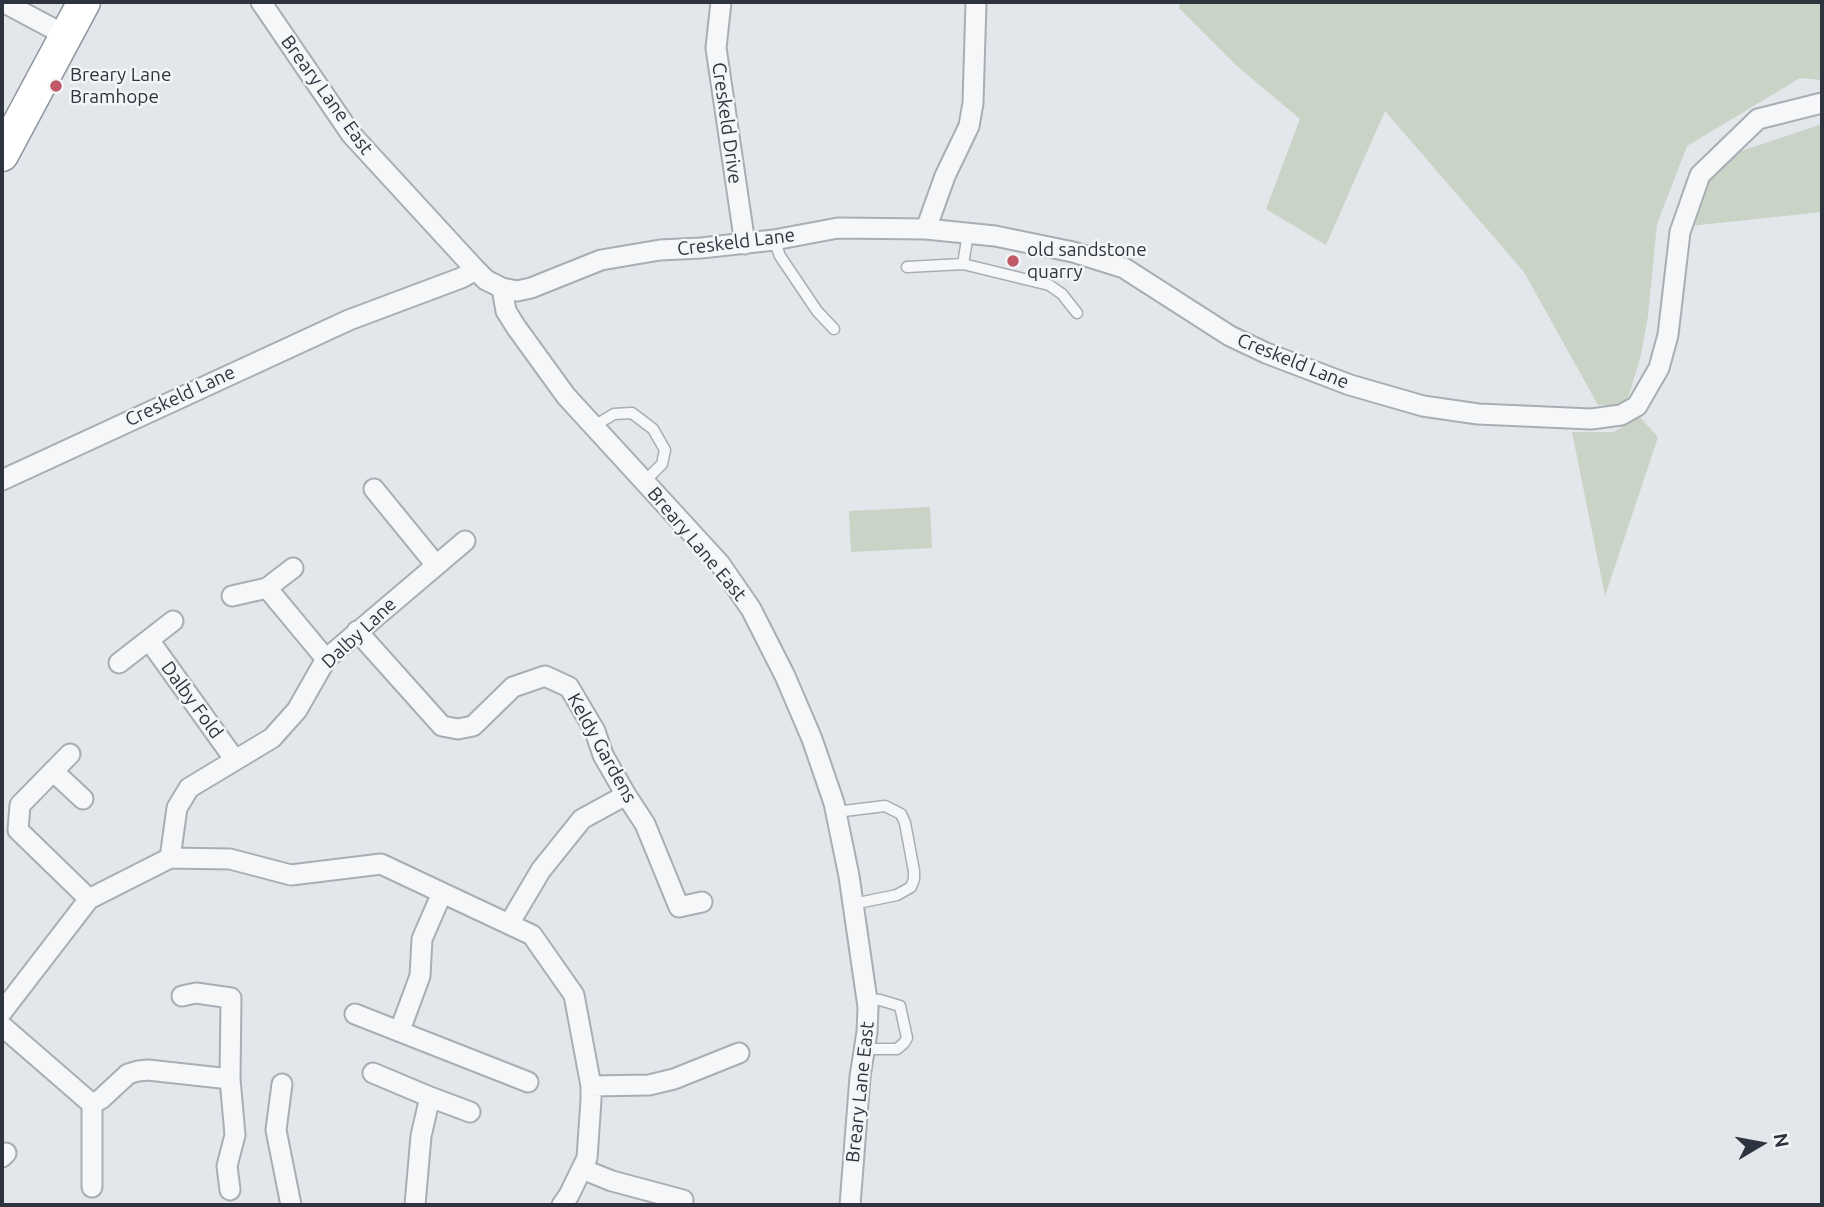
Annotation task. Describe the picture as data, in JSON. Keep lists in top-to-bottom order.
{
  "streets": {
    "street": [
      "Breary Lane East",
      "Creskeld Drive",
      "Creskeld Lane",
      "Dalby Lane",
      "Dalby Fold",
      "Keldy Gardens"
    ]
  },
  "crossings": [
    ["Breary Lane East", "Creskeld Lane"],
    ["Creskeld Drive", "Creskeld Lane"],
    ["Dalby Lane", "Dalby Fold"],
    ["Dalby Lane", "Keldy Gardens"]
  ],
  "places": ["Breary Lane Bramhope", "old sandstone quarry"],
  "north": "right"
}
